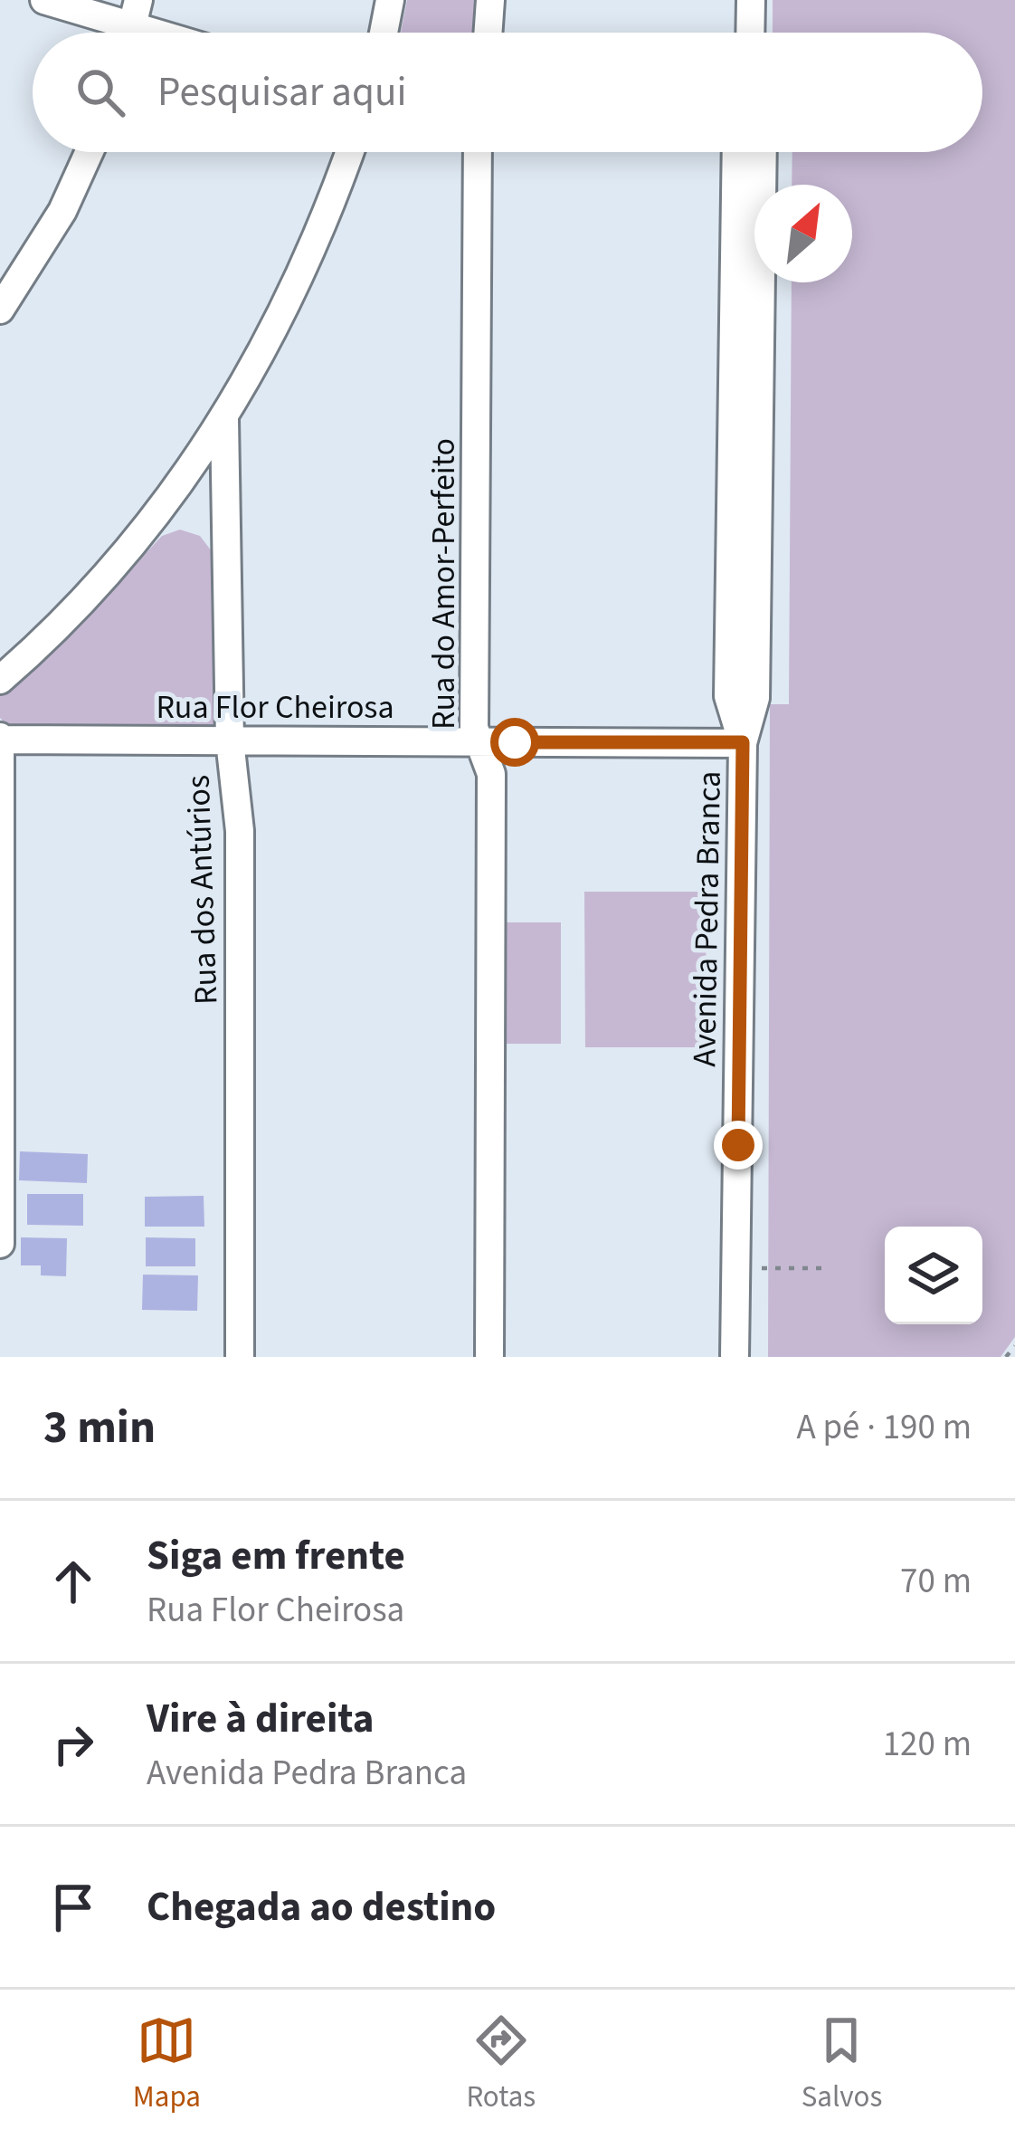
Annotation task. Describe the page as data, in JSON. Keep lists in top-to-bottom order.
{
  "streets": {
    "street": [
      "Rua do Amor-Perfeito",
      "Rua Flor Cheirosa",
      "Rua dos Antúrios",
      "Avenida Pedra Branca"
    ]
  },
  "crossings": [
    ["Rua do Amor-Perfeito", "Rua Flor Cheirosa"],
    ["Rua Flor Cheirosa", "Rua dos Antúrios"],
    ["Rua Flor Cheirosa", "Avenida Pedra Branca"]
  ],
  "north": "top right",
  "page": {
    "search": "Pesquisar aqui",
    "heading": ["3 min", "A pé · 190 m"],
    "list": [
      ["Siga em frente", "Rua Flor Cheirosa", "70 m"],
      ["Vire à direita", "Avenida Pedra Branca", "120 m"],
      "Chegada ao destino"
    ],
    "nav": ["Mapa", "Rotas", "Salvos"]
  }
}
